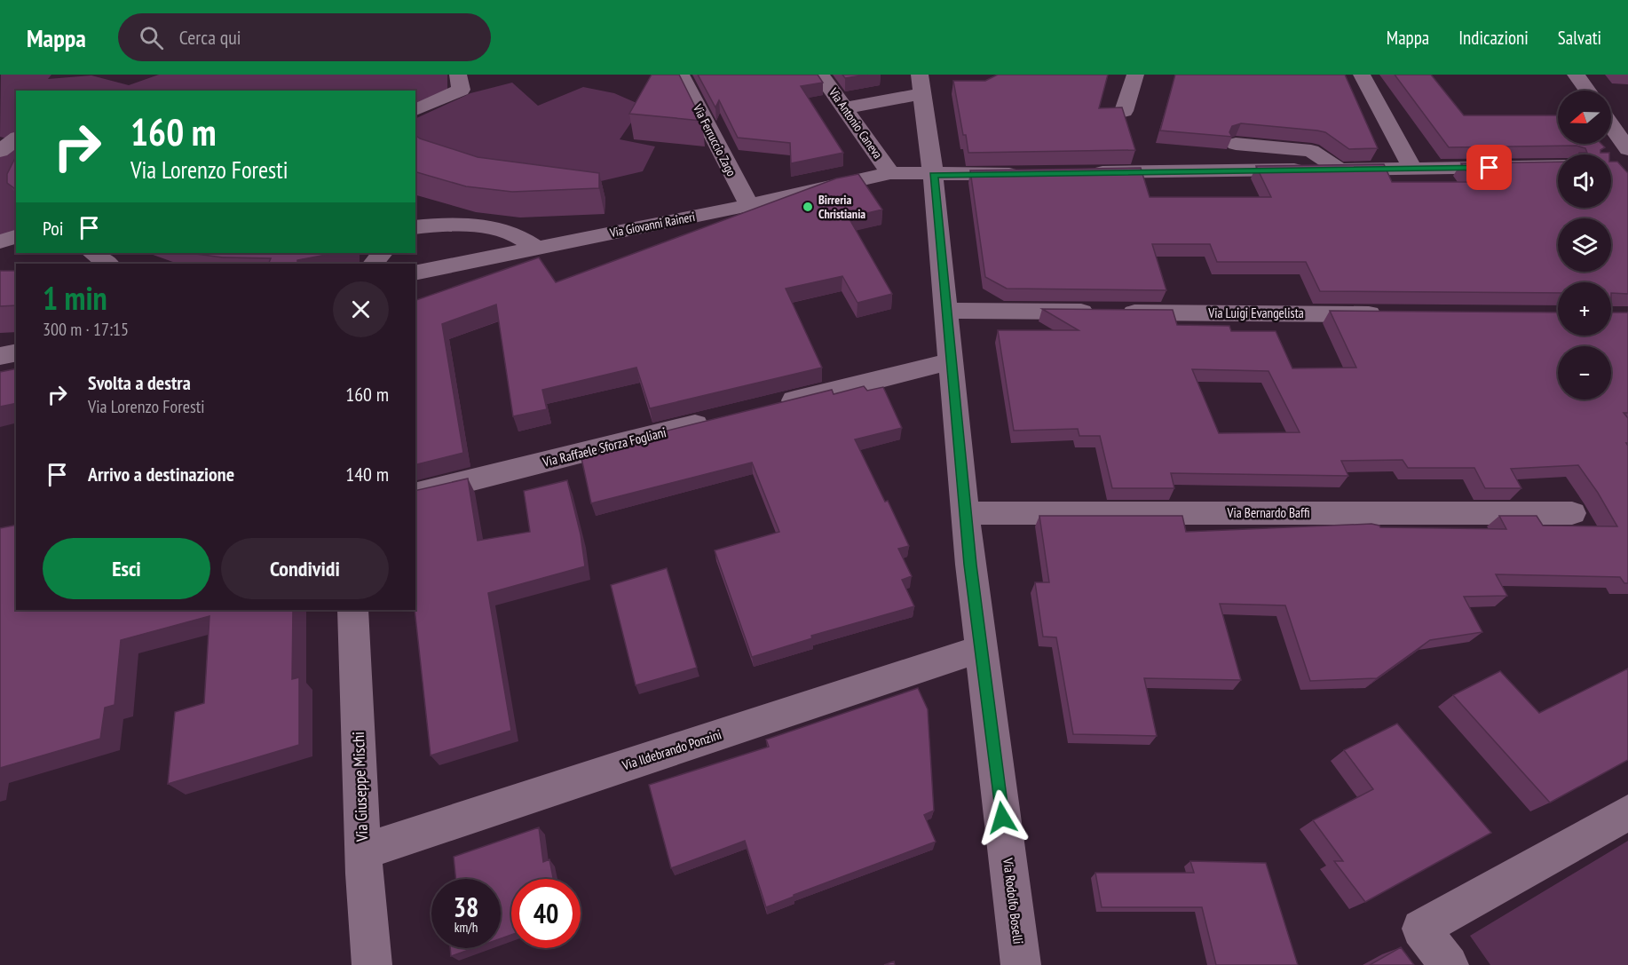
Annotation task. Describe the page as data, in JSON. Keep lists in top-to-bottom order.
{
  "streets": {
    "street": [
      "Via Antonio Caneva",
      "Via Ferruccio Zago",
      "Via Giovanni Raineri",
      "Via Luigi Evangelista",
      "Via Raffaele Sforza Fogliani",
      "Via Bernardo Baffi",
      "Via Ildebrando Ponzini",
      "Via Giuseppe Mischi",
      "Via Rodolfo Boselli"
    ]
  },
  "crossings": [
    ["Via Antonio Caneva", "Via Giovanni Raineri"],
    ["Via Ferruccio Zago", "Via Giovanni Raineri"],
    ["Via Giovanni Raineri", "Via Rodolfo Boselli"],
    ["Via Luigi Evangelista", "Via Rodolfo Boselli"],
    ["Via Bernardo Baffi", "Via Rodolfo Boselli"],
    ["Via Ildebrando Ponzini", "Via Giuseppe Mischi"],
    ["Via Ildebrando Ponzini", "Via Rodolfo Boselli"]
  ],
  "places": ["Birreria Christiania"],
  "north": "left",
  "page": {
    "header": "Mappa",
    "search": "Cerca qui",
    "nav": ["Mappa", "Indicazioni", "Salvati"],
    "map_buttons": ["+", "−"],
    "turn": ["160 m", "Via Lorenzo Foresti"],
    "then": "Poi",
    "heading": ["1 min", "300 m · 17:15"],
    "list": [
      {
        "name": "Svolta a destra",
        "note": "Via Lorenzo Foresti",
        "value": "160 m"
      },
      {
        "name": "Arrivo a destinazione",
        "value": "140 m"
      }
    ],
    "buttons": ["Esci", "Condividi"],
    "speed": "38 km/h",
    "limit": "40"
  }
}
